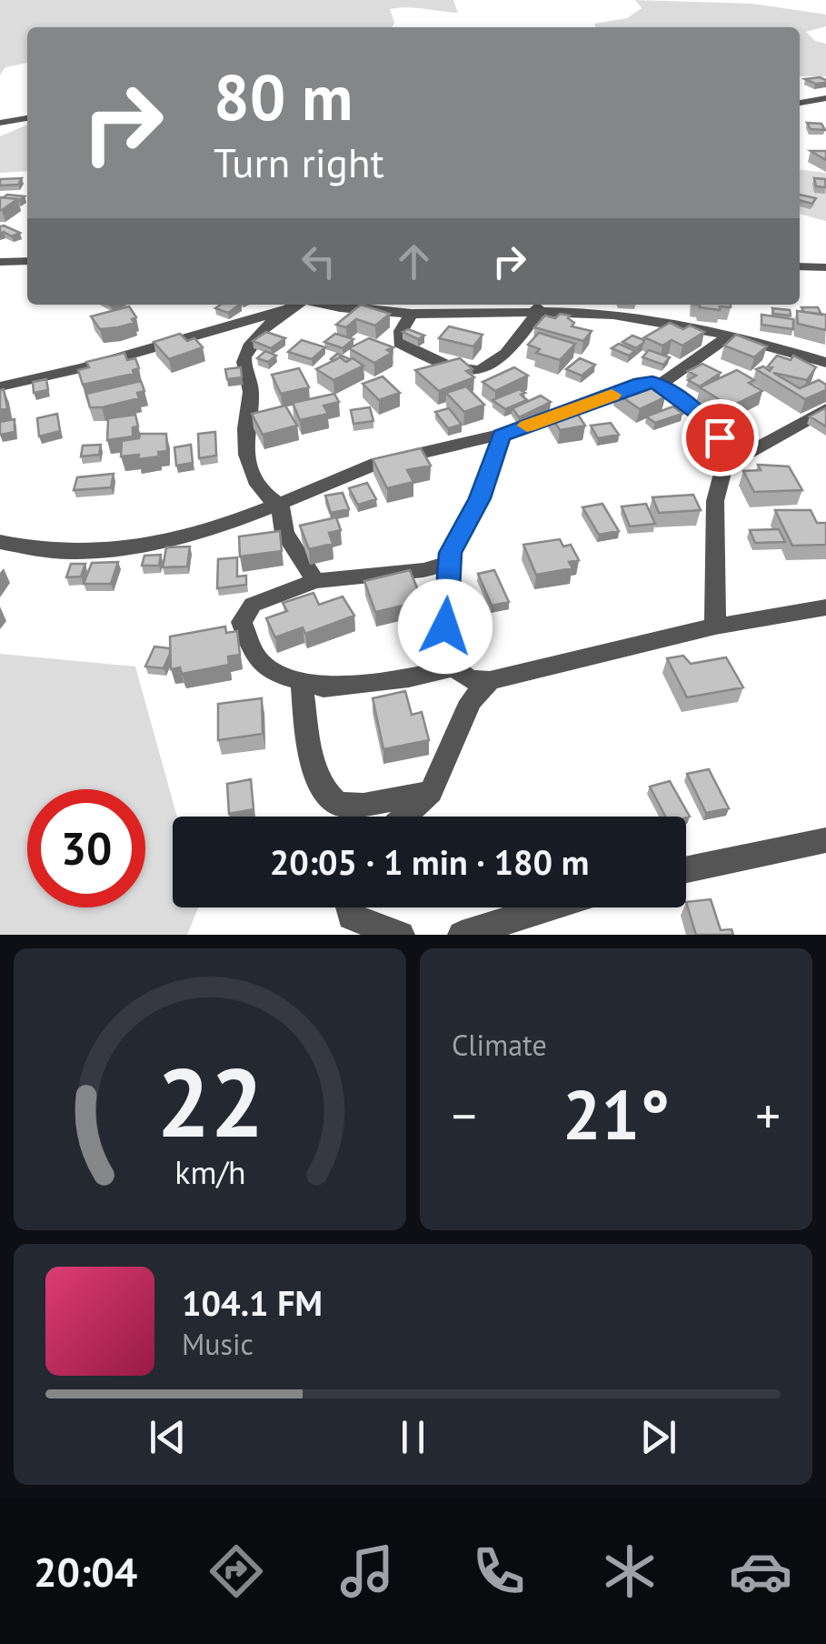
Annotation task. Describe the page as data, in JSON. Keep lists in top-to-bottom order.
{
  "page": {
    "turn": ["80 m", "Turn right"],
    "limit": "30",
    "trip": "20:05 · 1 min · 180 m",
    "tile": "Climate",
    "heat": ["−", "21°", "+"],
    "song": ["104.1 FM", "Music"],
    "tabs": "20:04",
    "gauge": ["22", "km/h"]
  }
}
